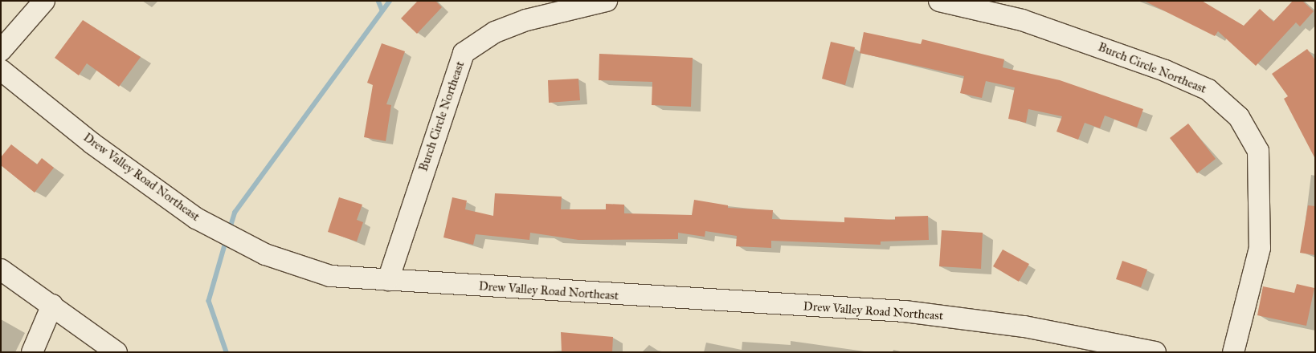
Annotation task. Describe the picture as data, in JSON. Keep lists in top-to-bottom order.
{
  "streets": {
    "street": ["Burch Circle Northeast", "Drew Valley Road Northeast"]
  },
  "crossings": [
    ["Burch Circle Northeast", "Drew Valley Road Northeast"]
  ]
}
